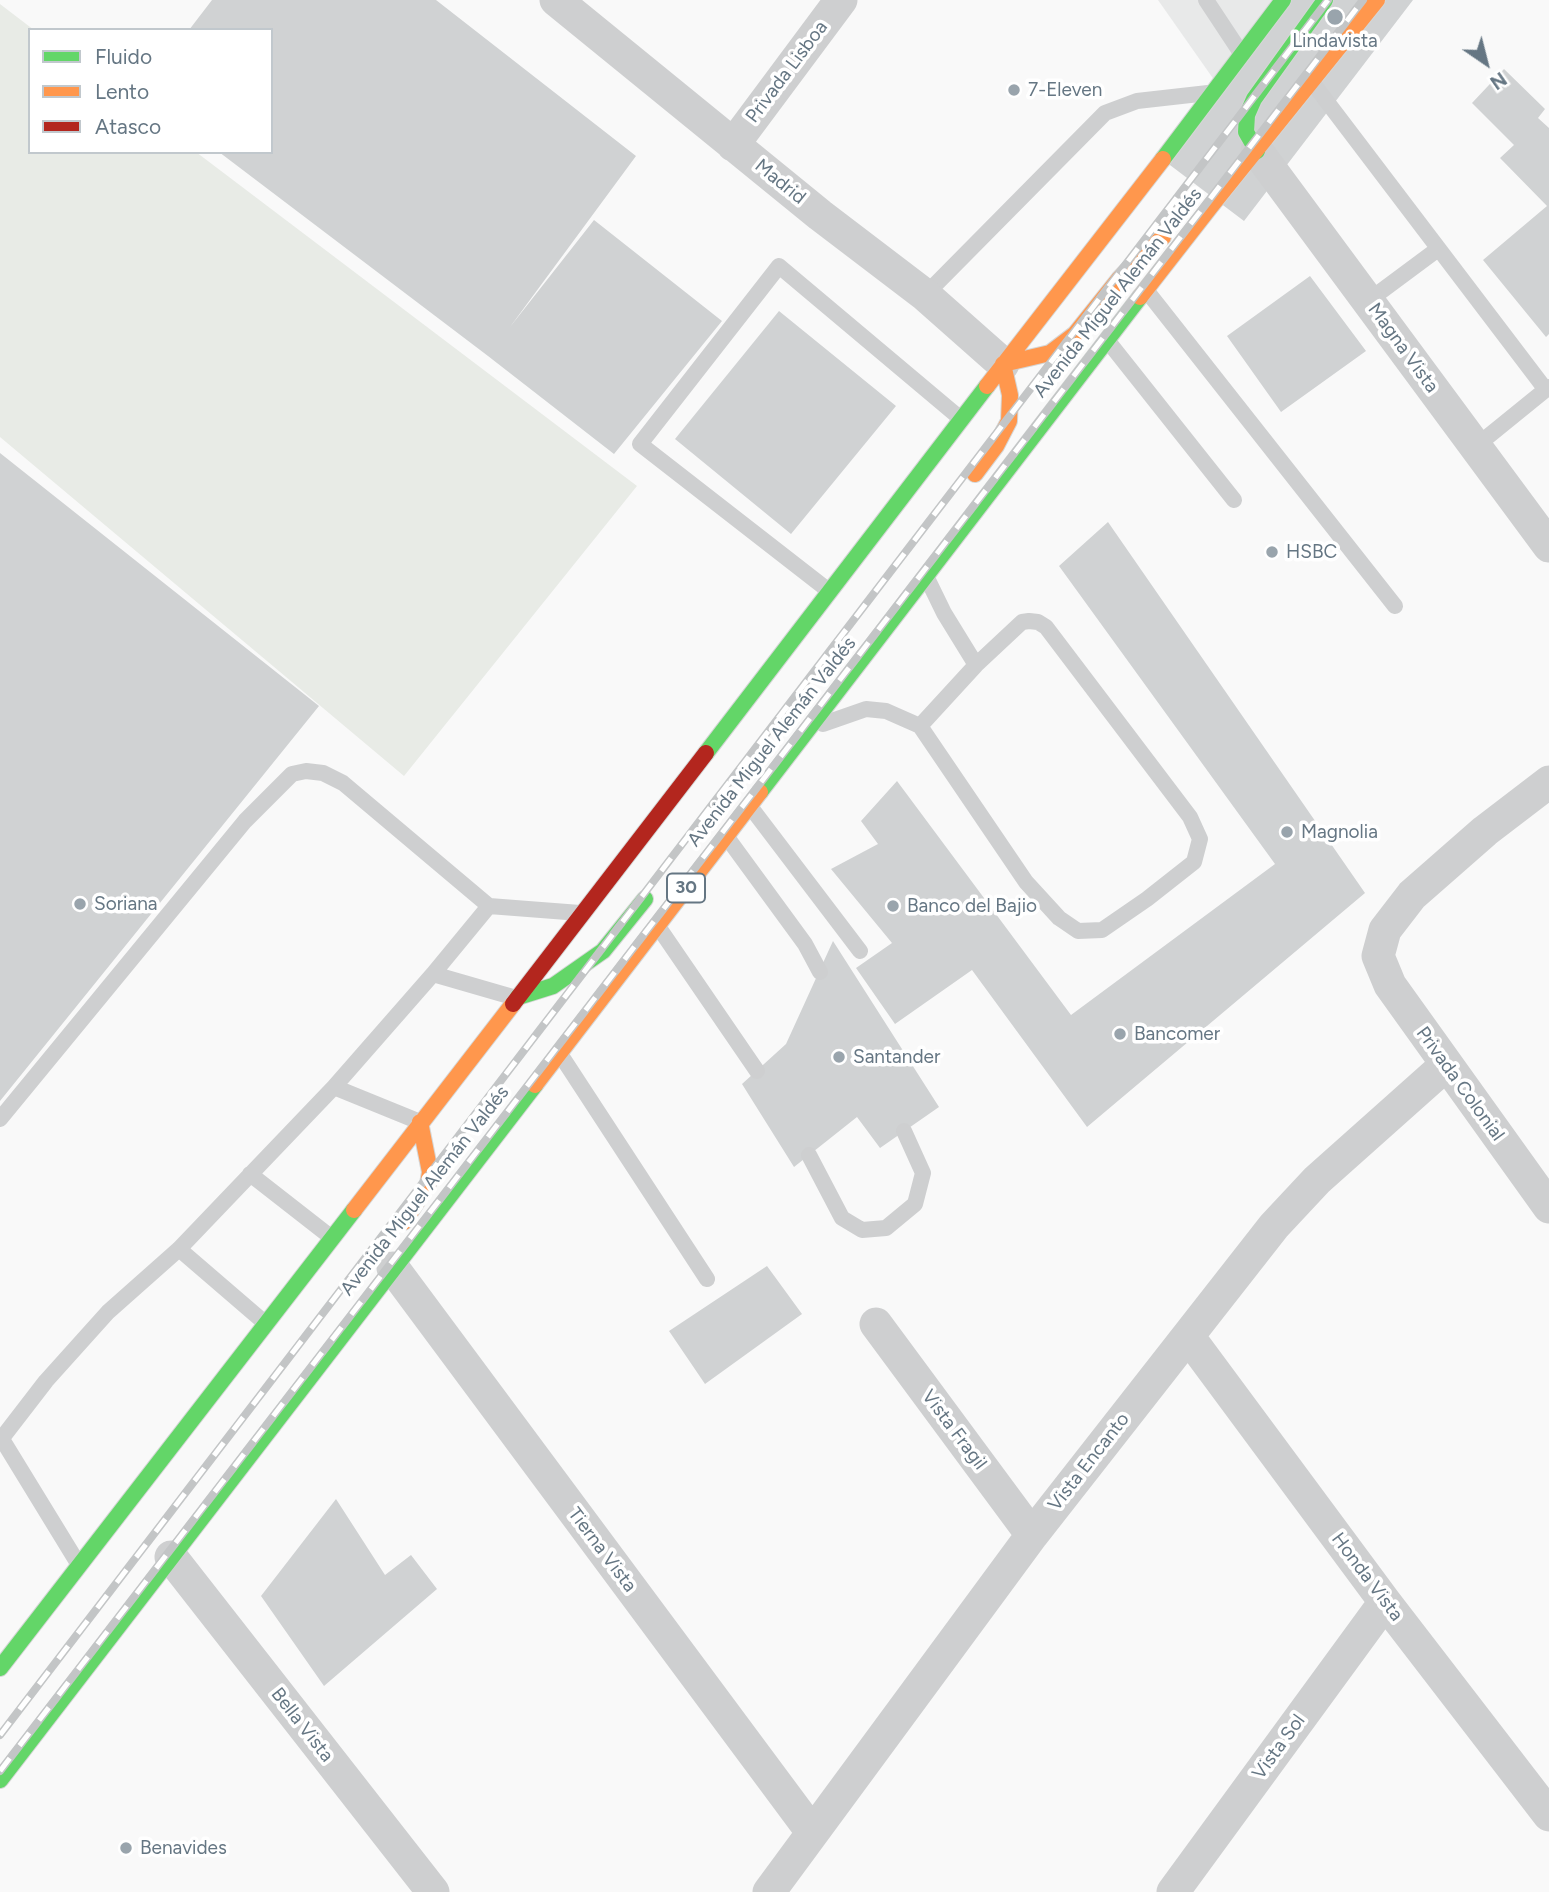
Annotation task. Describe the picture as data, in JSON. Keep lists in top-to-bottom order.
{
  "streets": {
    "highway": ["Avenida Miguel Alemán Valdés", "30"],
    "street": [
      "Privada Lisboa",
      "Madrid",
      "Magna Vista",
      "Privada Colonial",
      "Vista Fragil",
      "Vista Encanto",
      "Tierna Vista",
      "Honda Vista",
      "Bella Vista",
      "Vista Sol"
    ]
  },
  "crossings": [
    ["Privada Lisboa", "Madrid"],
    ["Avenida Miguel Alemán Valdés", "Magna Vista"],
    ["Avenida Miguel Alemán Valdés", "Tierna Vista"],
    ["Avenida Miguel Alemán Valdés", "Bella Vista"],
    ["Privada Colonial", "Vista Encanto"],
    ["Vista Fragil", "Vista Encanto"],
    ["Vista Encanto", "Tierna Vista"],
    ["Vista Encanto", "Honda Vista"],
    ["Honda Vista", "Vista Sol"]
  ],
  "places": [
    "Lindavista",
    "7-Eleven",
    "HSBC",
    "Magnolia",
    "Soriana",
    "Banco del Bajio",
    "Bancomer",
    "Santander",
    "Benavides"
  ],
  "legend": ["Fluido", "Lento", "Atasco"],
  "north": "bottom right"
}
